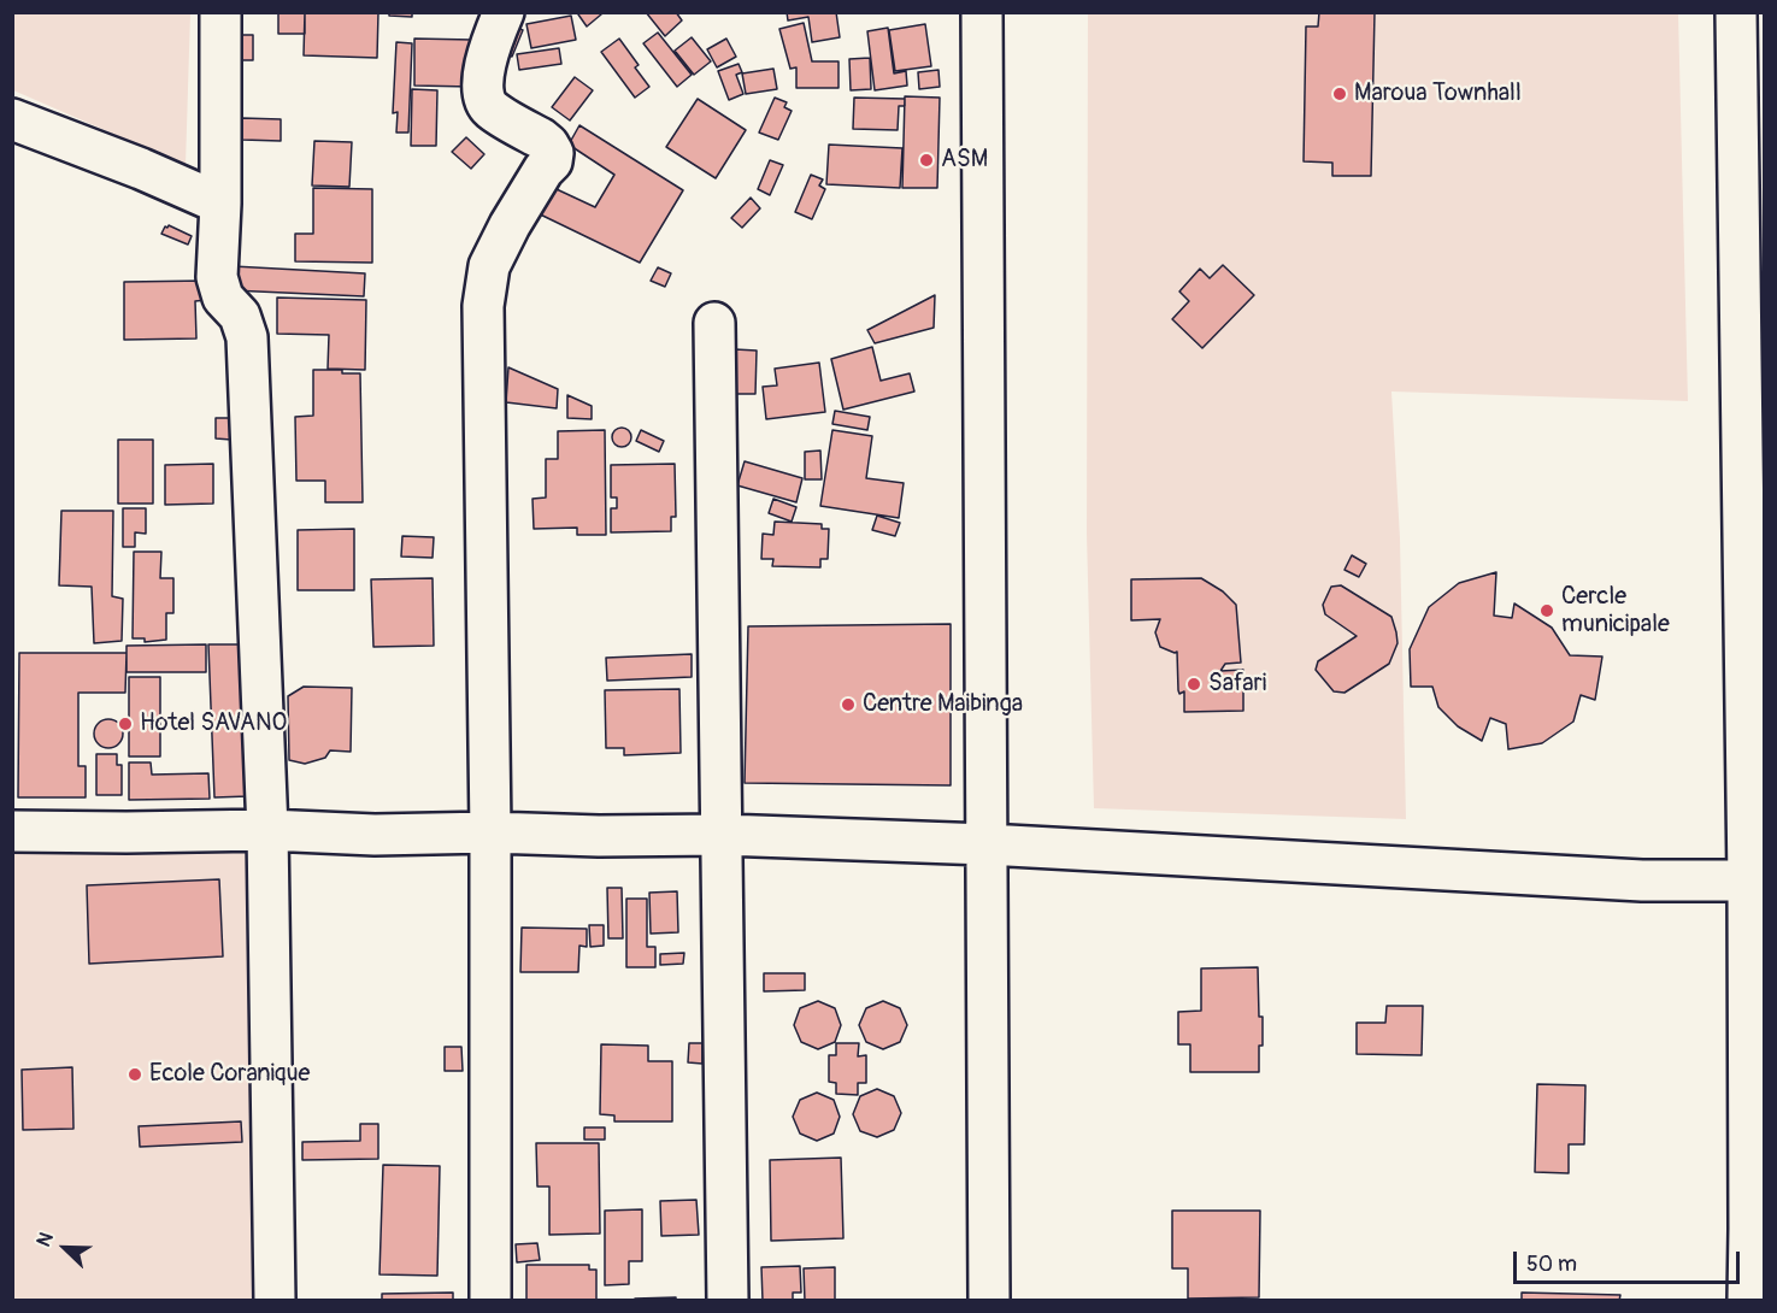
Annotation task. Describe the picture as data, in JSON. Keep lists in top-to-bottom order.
{
  "places": [
    "Maroua Townhall",
    "ASM",
    "Cercle municipale",
    "Safari",
    "Centre Maibinga",
    "Hotel SAVANO",
    "Ecole Coranique"
  ],
  "scale_bar": "50 m",
  "north": "top left"
}
